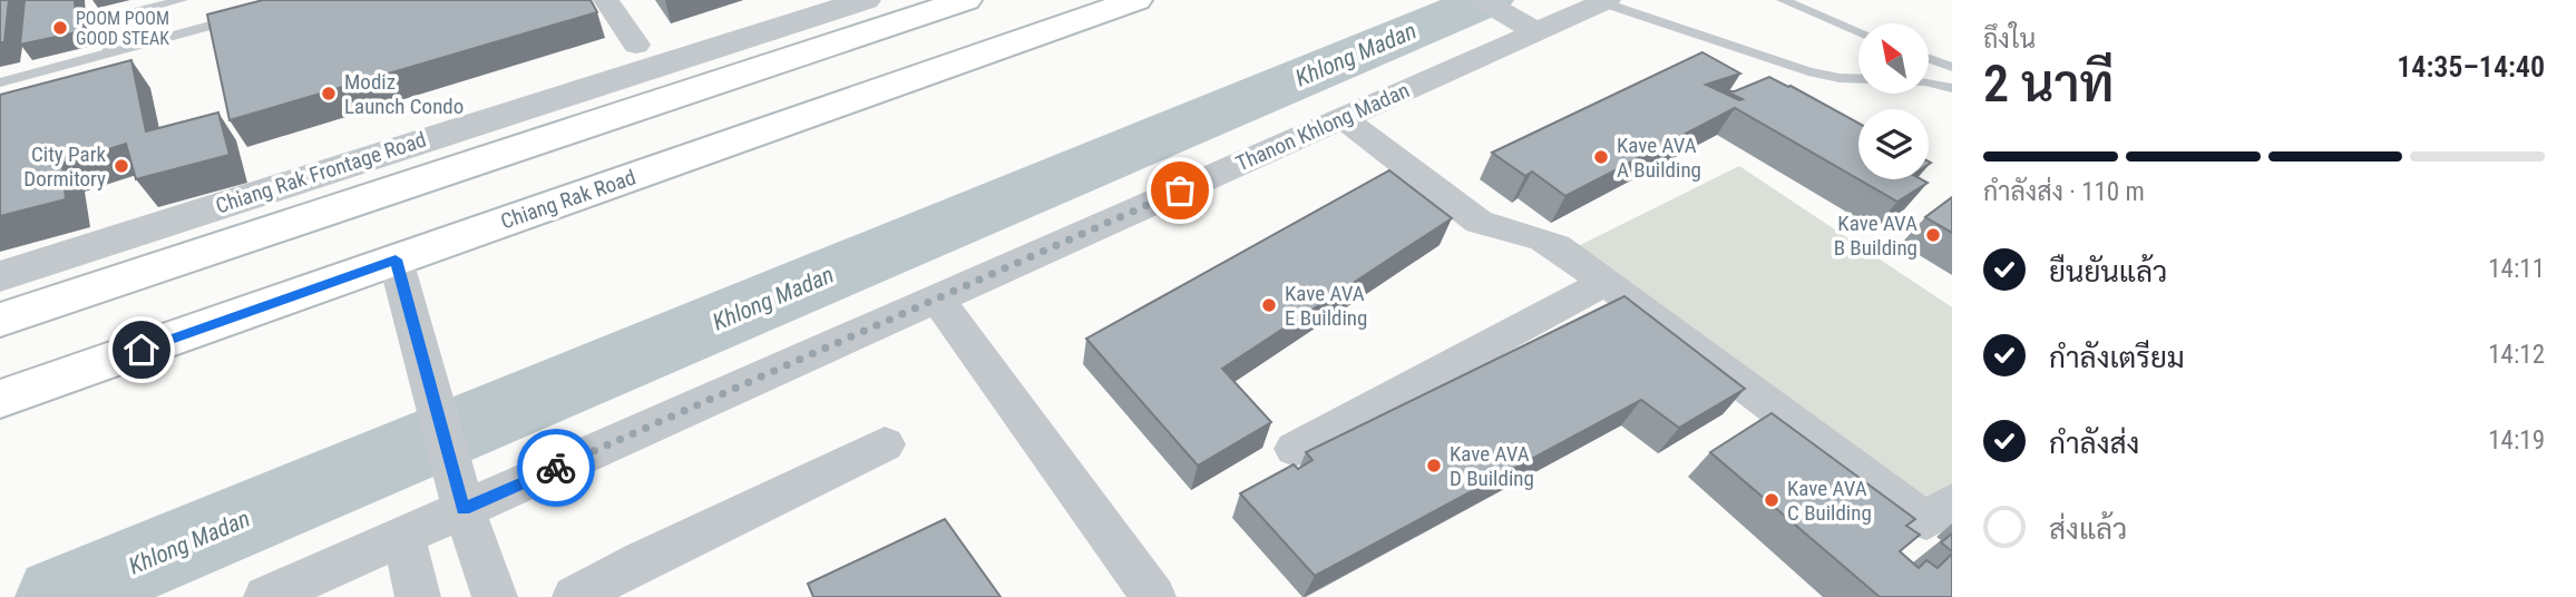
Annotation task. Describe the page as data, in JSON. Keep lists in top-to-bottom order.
{
  "streets": {
    "main road": ["Chiang Rak Road"],
    "street": ["Thanon Khlong Madan", "Chiang Rak Frontage Road"]
  },
  "water": ["Khlong Madan"],
  "places": [
    "POOM POOM GOOD STEAK",
    "Modiz Launch Condo",
    "Kave AVA A Building",
    "City Park Dormitory",
    "Kave AVA B Building",
    "Kave AVA E Building",
    "Kave AVA D Building",
    "Kave AVA C Building"
  ],
  "north": "top left",
  "page": {
    "heading": ["2 นาที", "ถึงใน", "14:35–14:40"],
    "bar": "กำลังส่ง · 110 m",
    "list": [
      ["ยืนยันแล้ว", "14:11"],
      ["กำลังเตรียม", "14:12"],
      ["กำลังส่ง", "14:19"],
      "ส่งแล้ว"
    ]
  }
}
